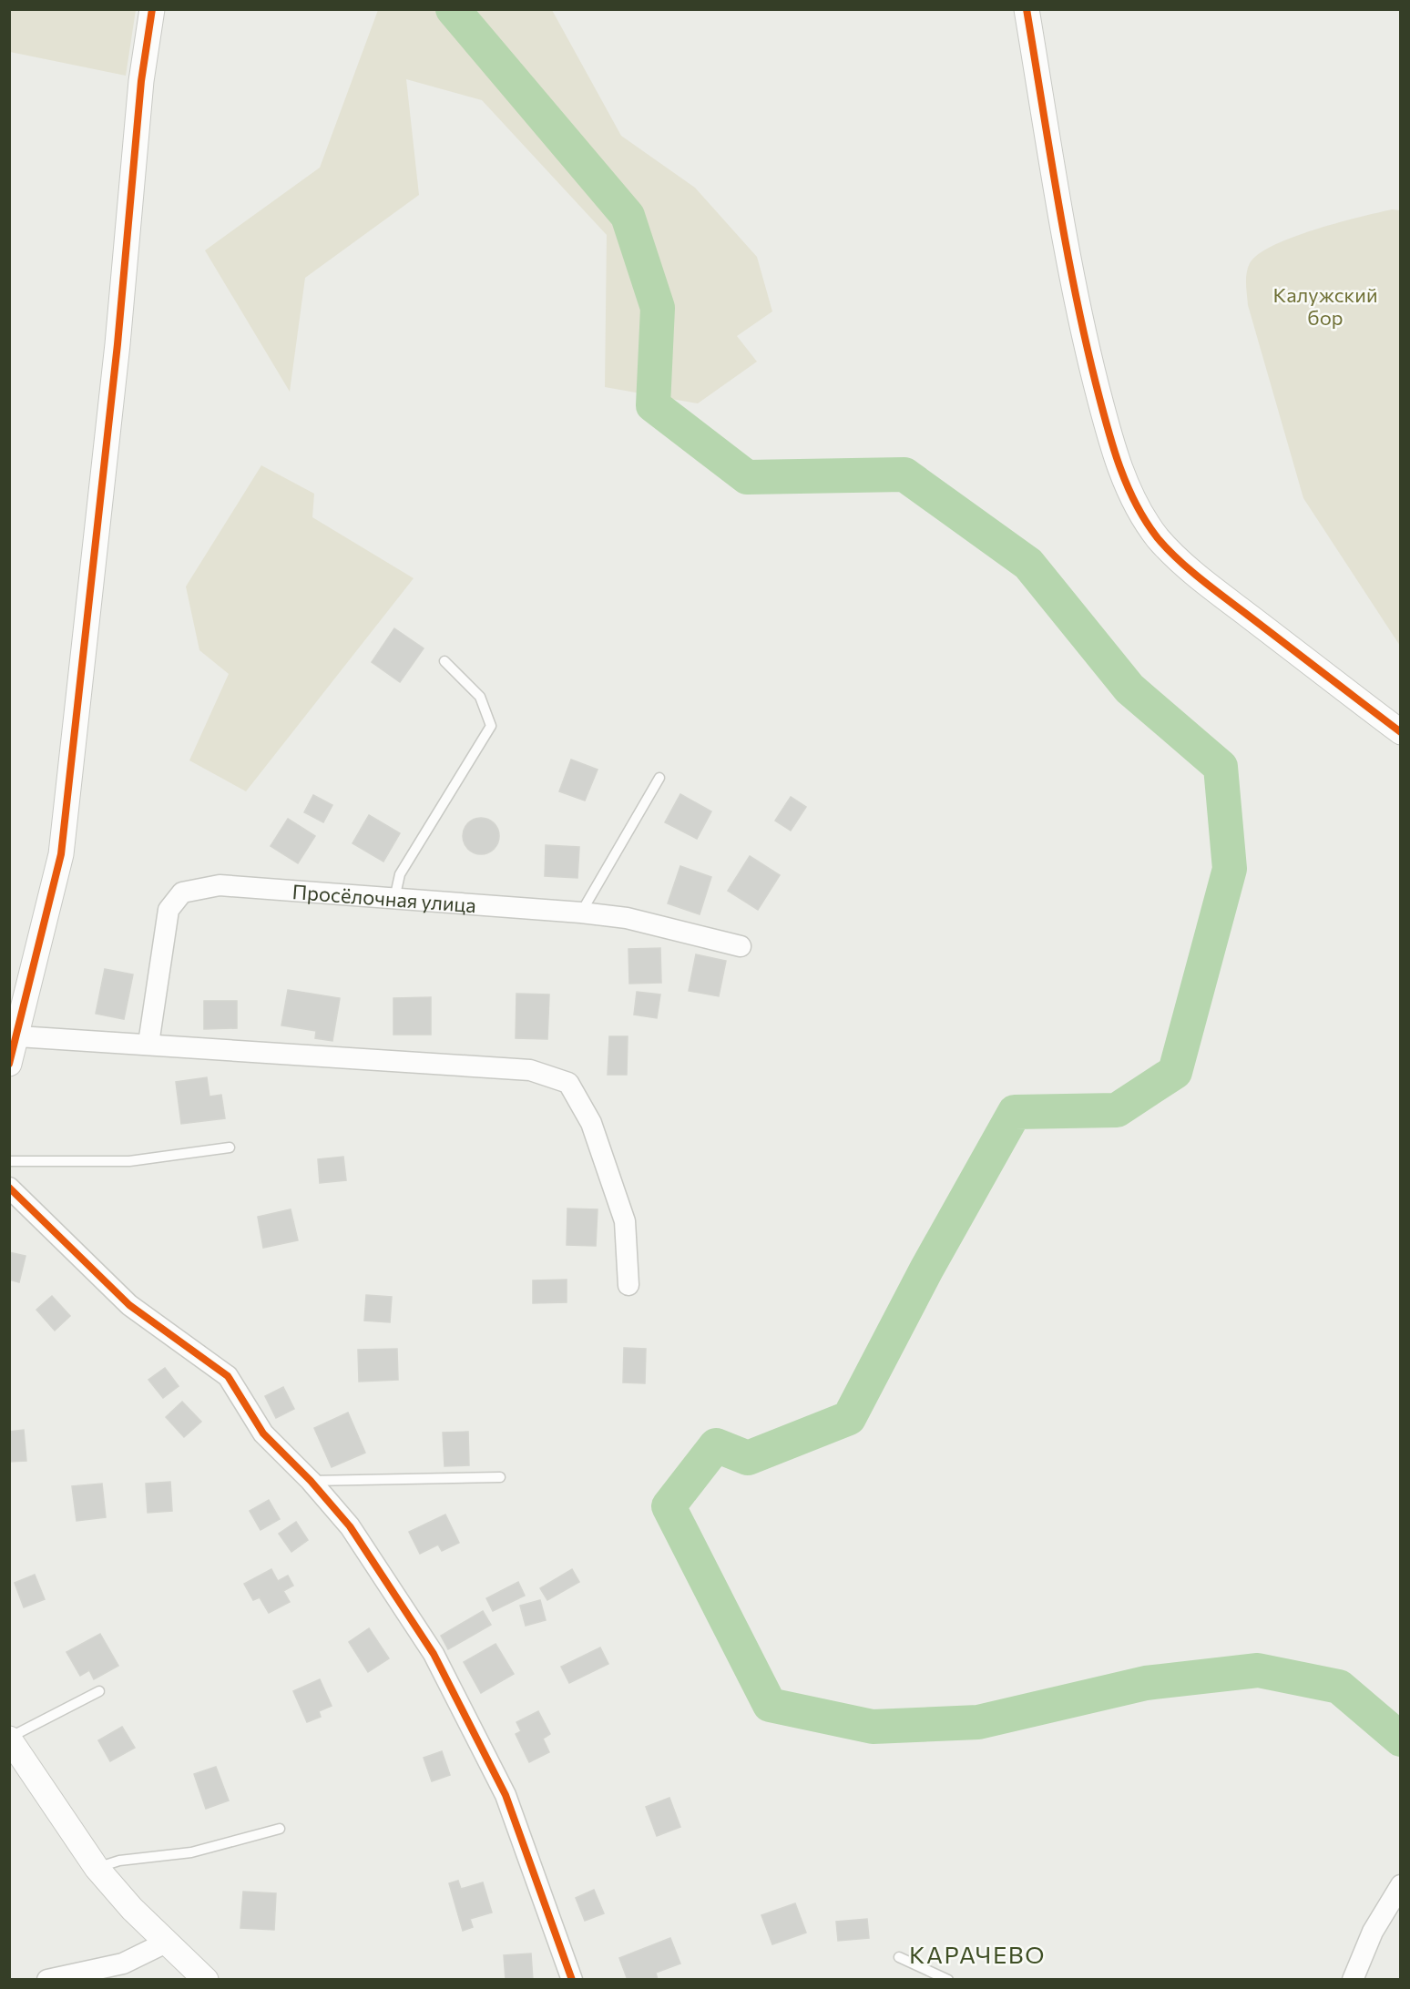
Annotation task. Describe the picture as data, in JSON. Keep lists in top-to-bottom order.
{
  "streets": {
    "street": ["Просёлочная улица"]
  },
  "districts": ["КАРАЧЕВО"],
  "parks": ["Калужский бор"]
}
